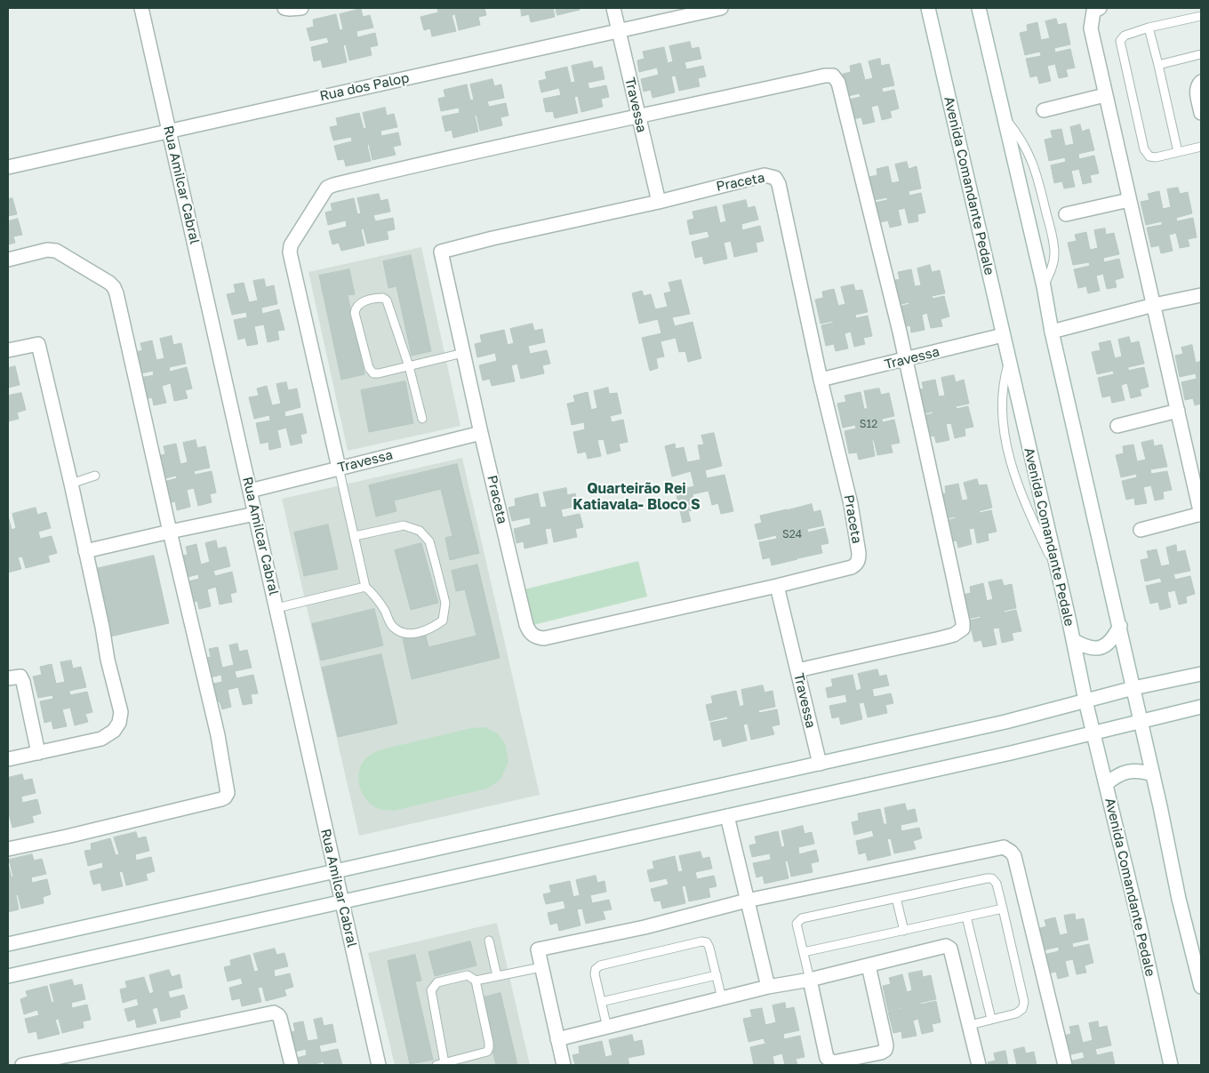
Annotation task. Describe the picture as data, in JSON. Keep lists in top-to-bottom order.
{
  "streets": {
    "street": [
      "Rua dos Palop",
      "Travessa",
      "Praceta",
      "Rua Amilcar Cabral",
      "Avenida Comandante Pedale"
    ]
  },
  "crossings": [
    ["Rua dos Palop", "Travessa"],
    ["Rua dos Palop", "Rua Amilcar Cabral"],
    ["Travessa", "Praceta"],
    ["Travessa", "Rua Amilcar Cabral"],
    ["Travessa", "Avenida Comandante Pedale"]
  ],
  "districts": ["Quarteirão Rei Katiavala- Bloco S"],
  "house_numbers": ["S12", "S24"]
}
